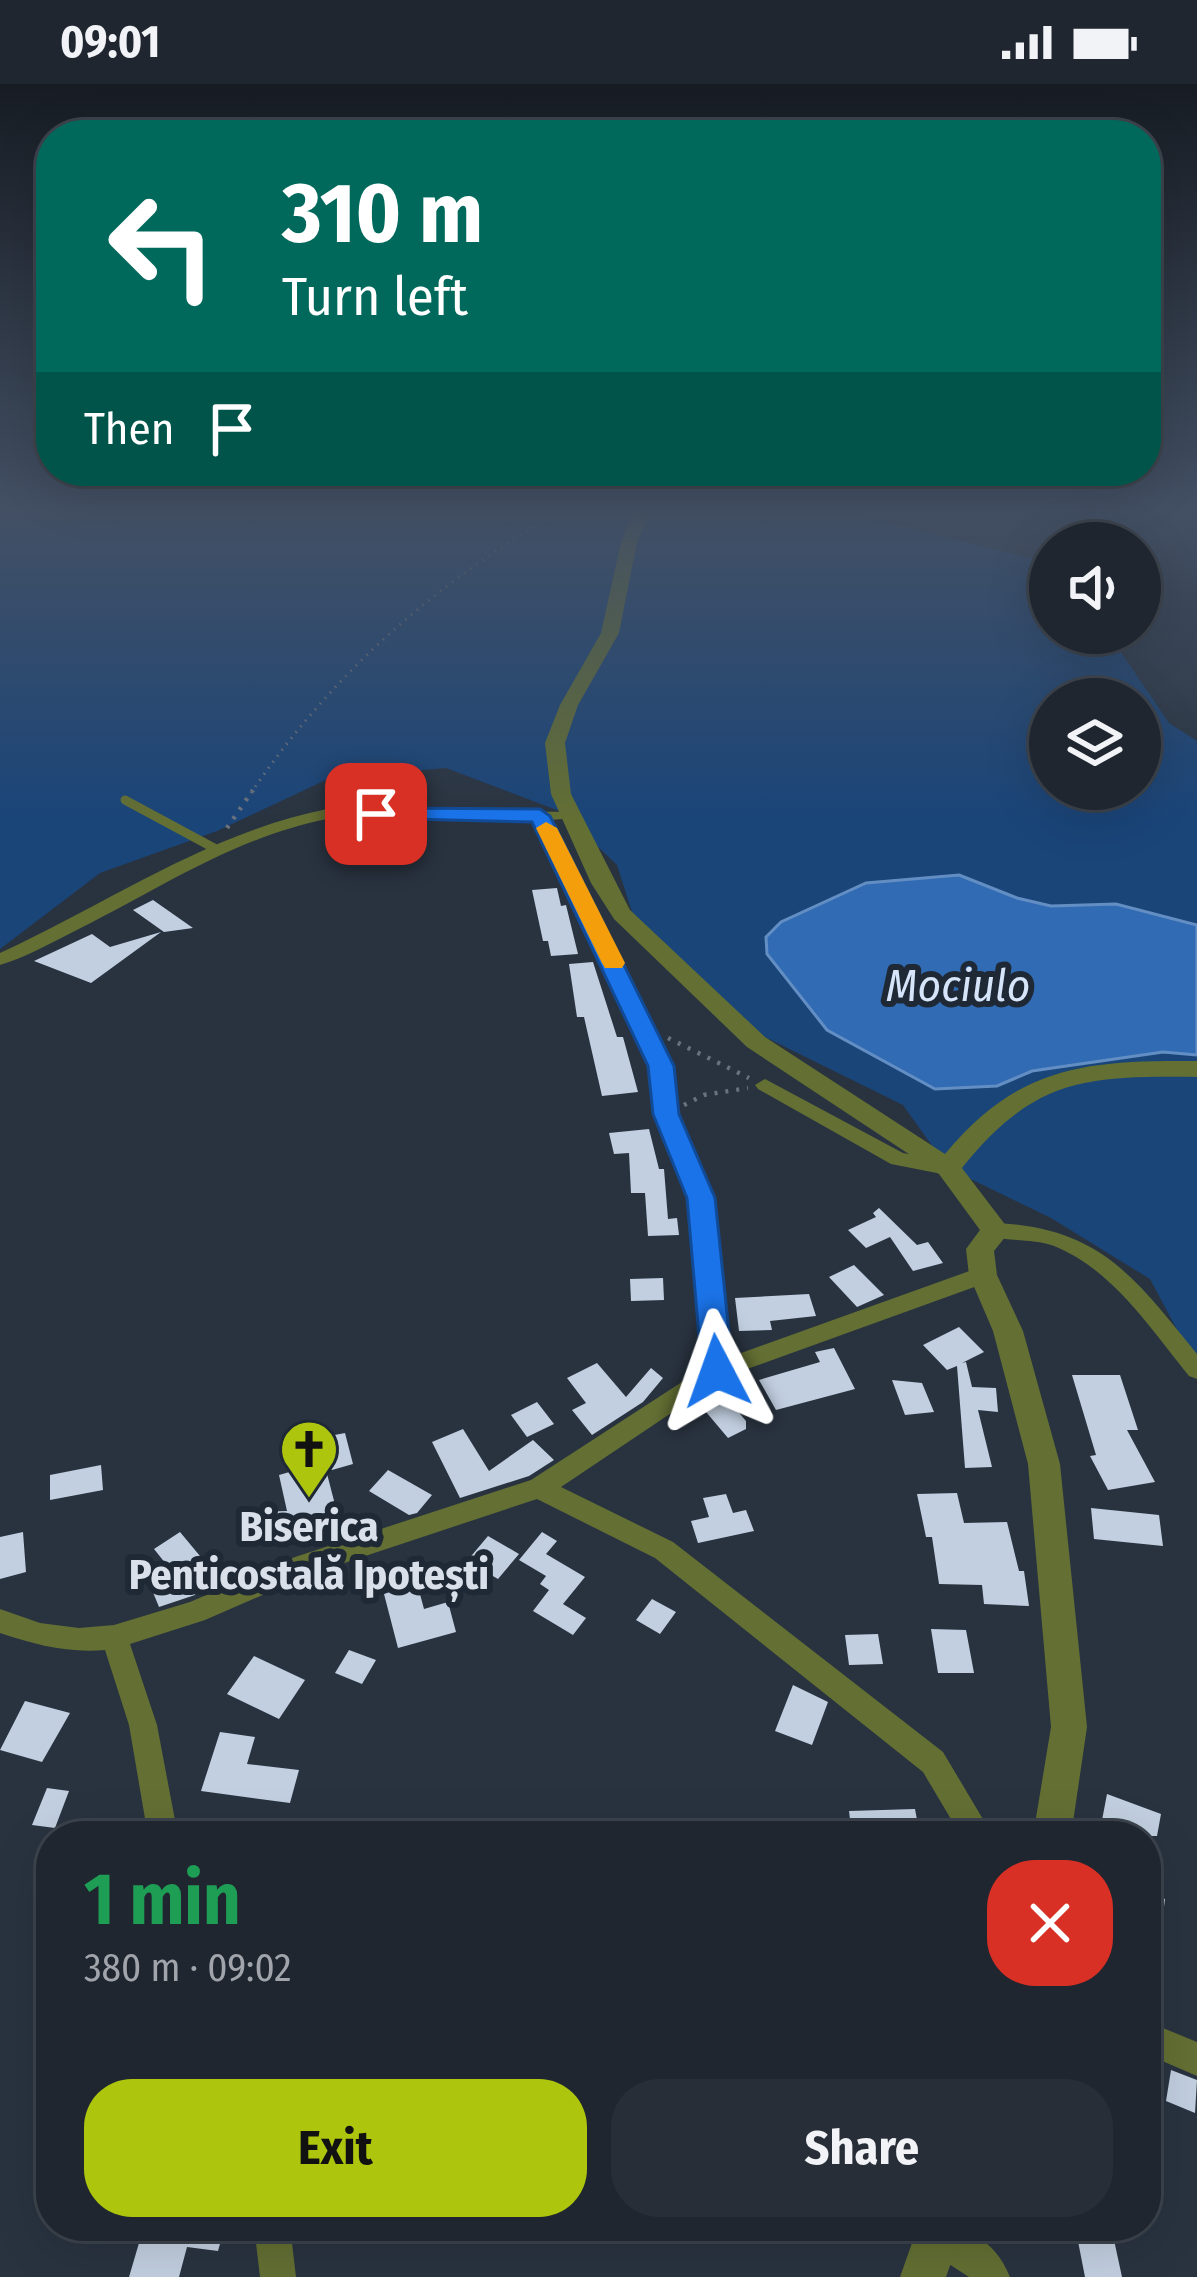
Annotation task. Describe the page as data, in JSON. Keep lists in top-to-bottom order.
{
  "water": ["Mociulo"],
  "places": {
    "church": ["Biserica Penticostală Ipotești"]
  },
  "page": {
    "status": "09:01",
    "turn": ["310 m", "Turn left"],
    "then": "Then",
    "heading": ["1 min", "380 m · 09:02"],
    "buttons": ["Exit", "Share"]
  }
}
